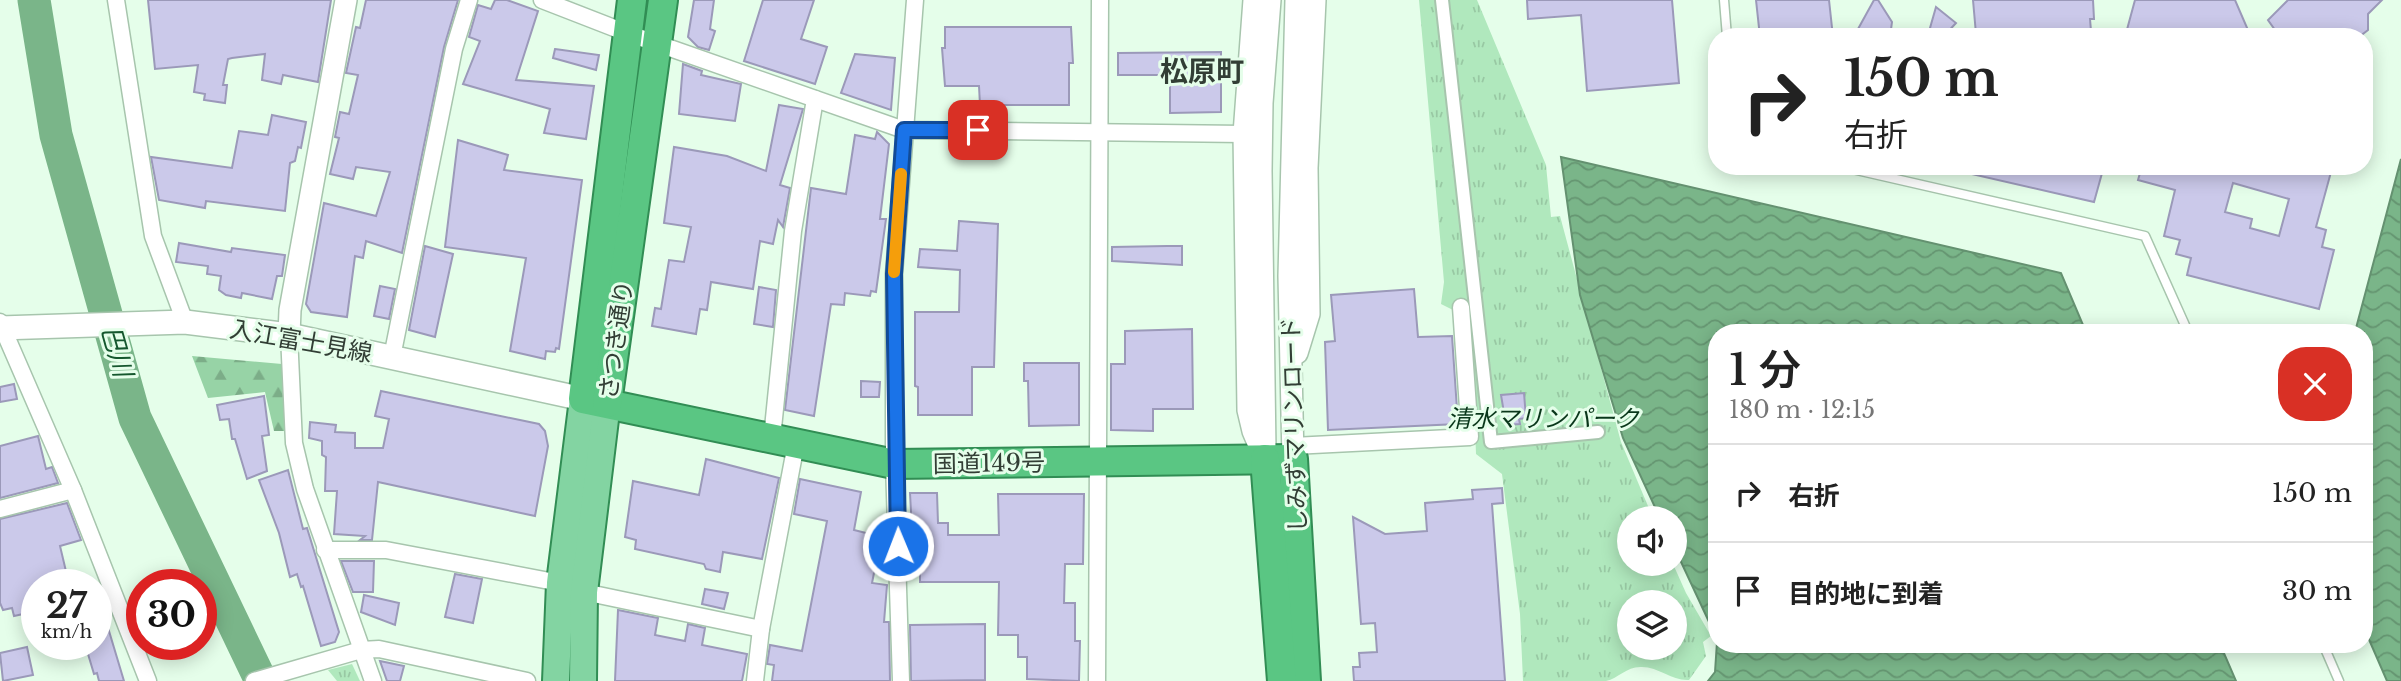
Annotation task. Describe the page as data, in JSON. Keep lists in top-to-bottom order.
{
  "streets": {
    "highway": ["さつき通り", "しみずマリンロード", "国道149号"],
    "main road": ["入江富士見線"]
  },
  "crossings": [
    ["さつき通り", "入江富士見線"],
    ["さつき通り", "国道149号"],
    ["入江富士見線", "国道149号"],
    ["しみずマリンロード", "国道149号"]
  ],
  "districts": ["松原町"],
  "water": ["巴川"],
  "parks": ["清水マリンパーク"],
  "page": {
    "turn": ["150 m", "右折"],
    "heading": ["1 分", "180 m · 12:15"],
    "list": [
      {
        "name": "右折",
        "value": "150 m"
      },
      {
        "name": "目的地に到着",
        "value": "30 m"
      }
    ],
    "speed": "27 km/h",
    "limit": "30"
  }
}
